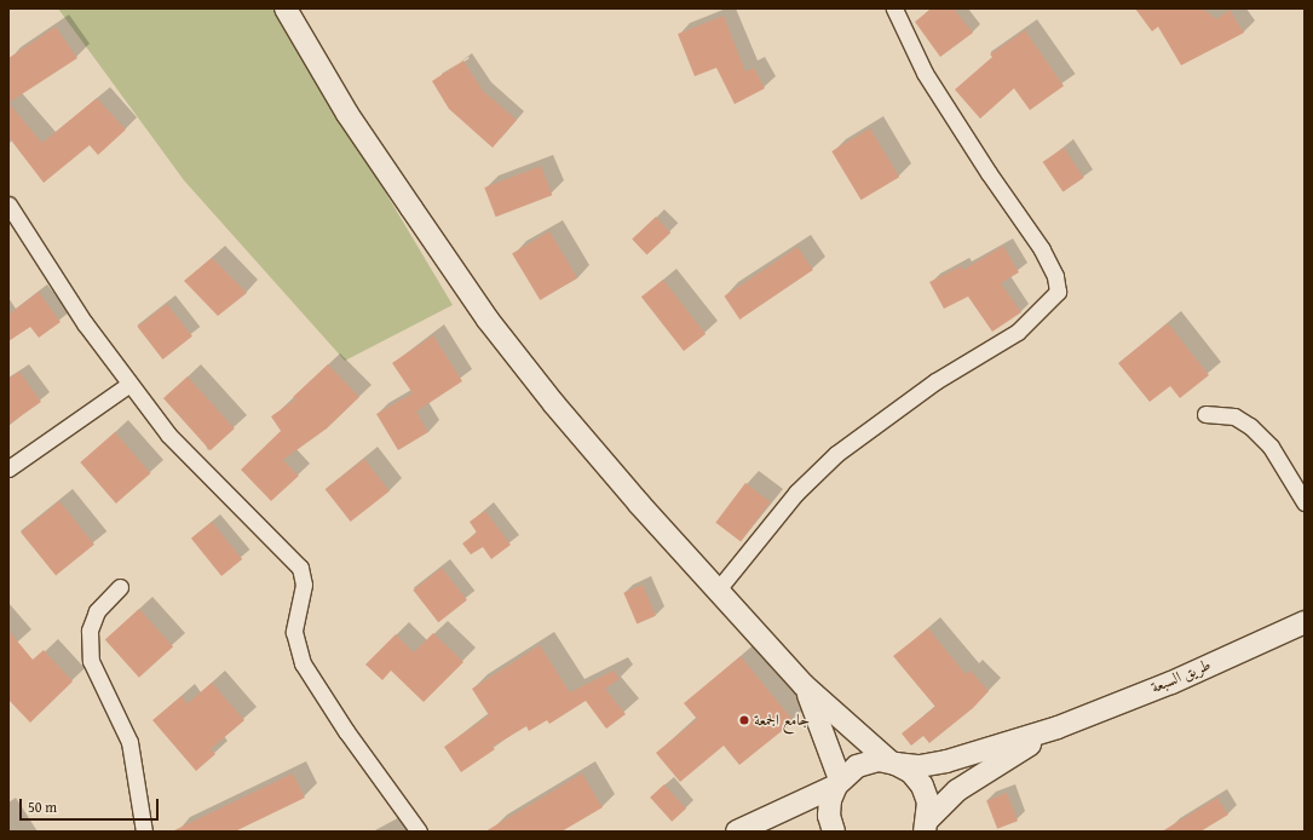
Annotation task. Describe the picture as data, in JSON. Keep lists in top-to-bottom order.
{
  "streets": {
    "street": ["طريق السبعة"]
  },
  "places": ["جامع الجمعة"],
  "scale_bar": "50 m"
}
